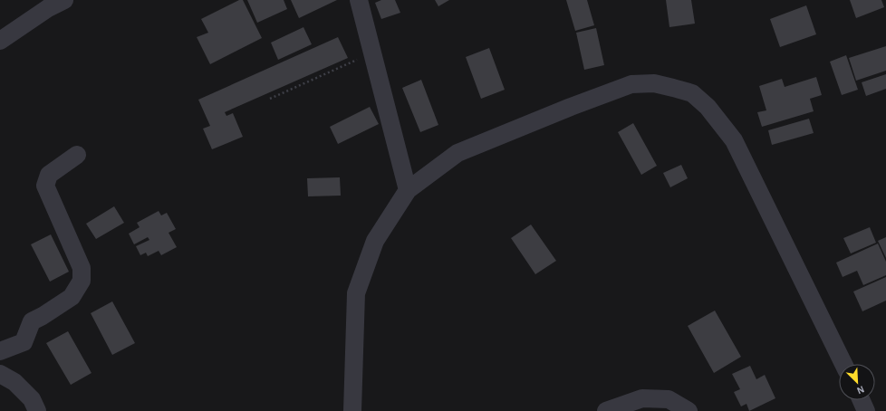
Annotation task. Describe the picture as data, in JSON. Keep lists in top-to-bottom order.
{
  "north": "bottom right"
}
